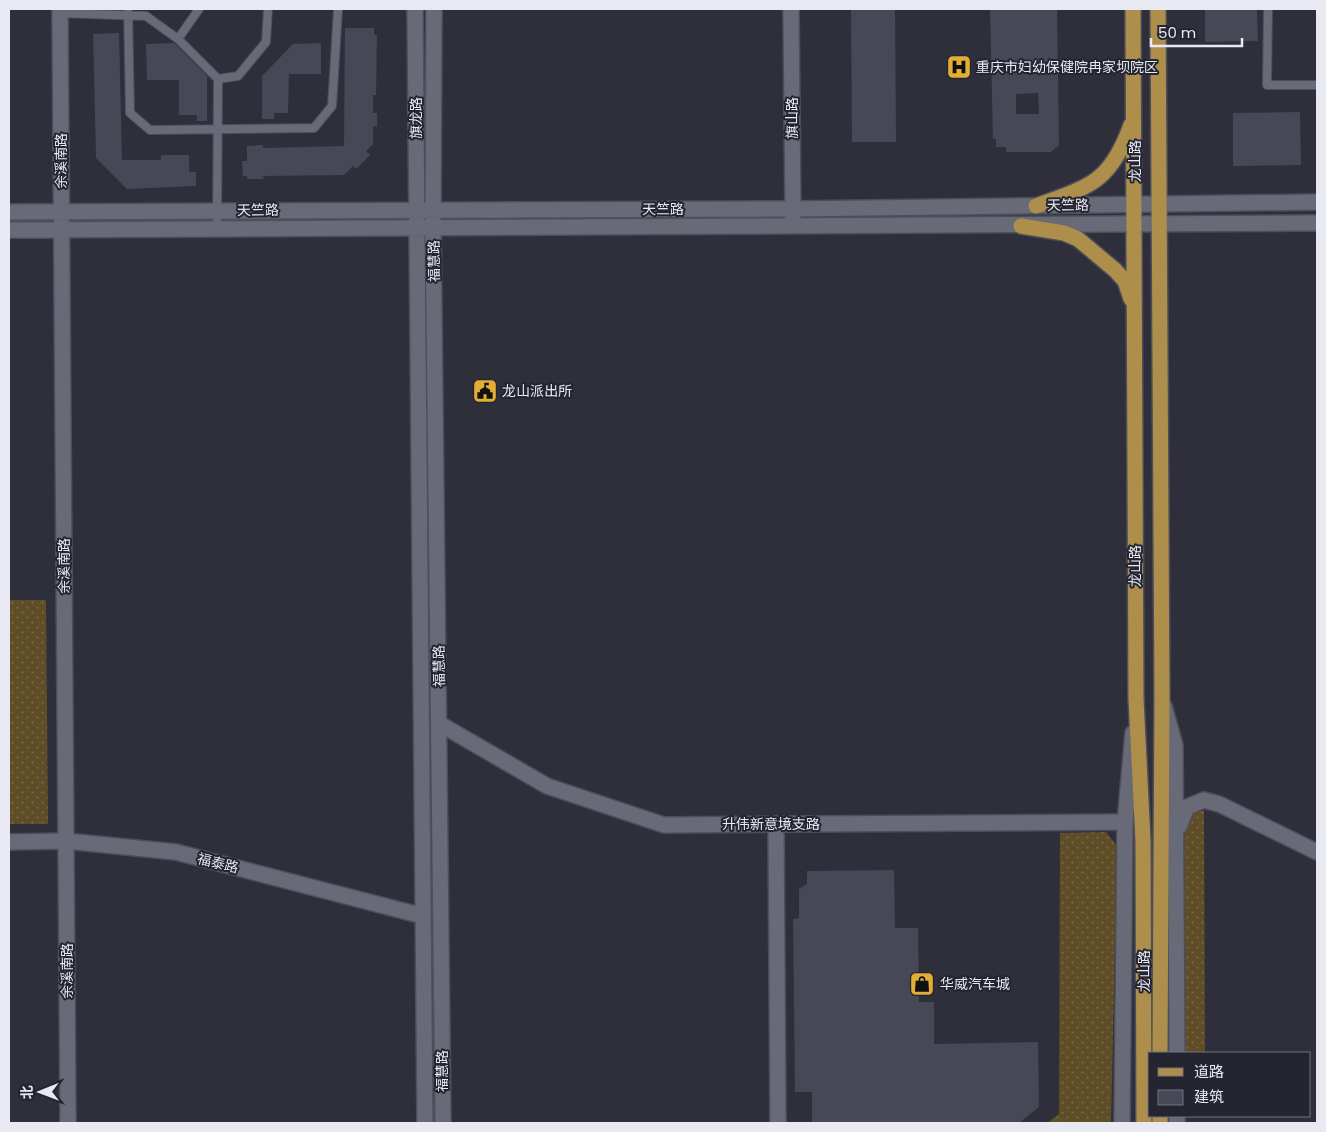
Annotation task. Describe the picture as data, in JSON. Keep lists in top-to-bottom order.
{
  "streets": {
    "main road": [
      "旗龙路",
      "旗山路",
      "余溪南路",
      "龙山路",
      "天竺路",
      "福慧路",
      "升伟新意境支路",
      "福泰路"
    ]
  },
  "crossings": [
    ["旗龙路", "天竺路"],
    ["旗龙路", "福慧路"],
    ["旗山路", "天竺路"],
    ["余溪南路", "天竺路"],
    ["余溪南路", "福泰路"],
    ["龙山路", "天竺路"],
    ["天竺路", "福慧路"],
    ["福慧路", "升伟新意境支路"],
    ["福慧路", "福泰路"]
  ],
  "places": {
    "hospital": ["重庆市妇幼保健院冉家坝院区"],
    "public building": ["龙山派出所"],
    "shop": ["华威汽车城"]
  },
  "legend": ["道路", "建筑"],
  "scale_bar": "50 m",
  "north": "left"
}
